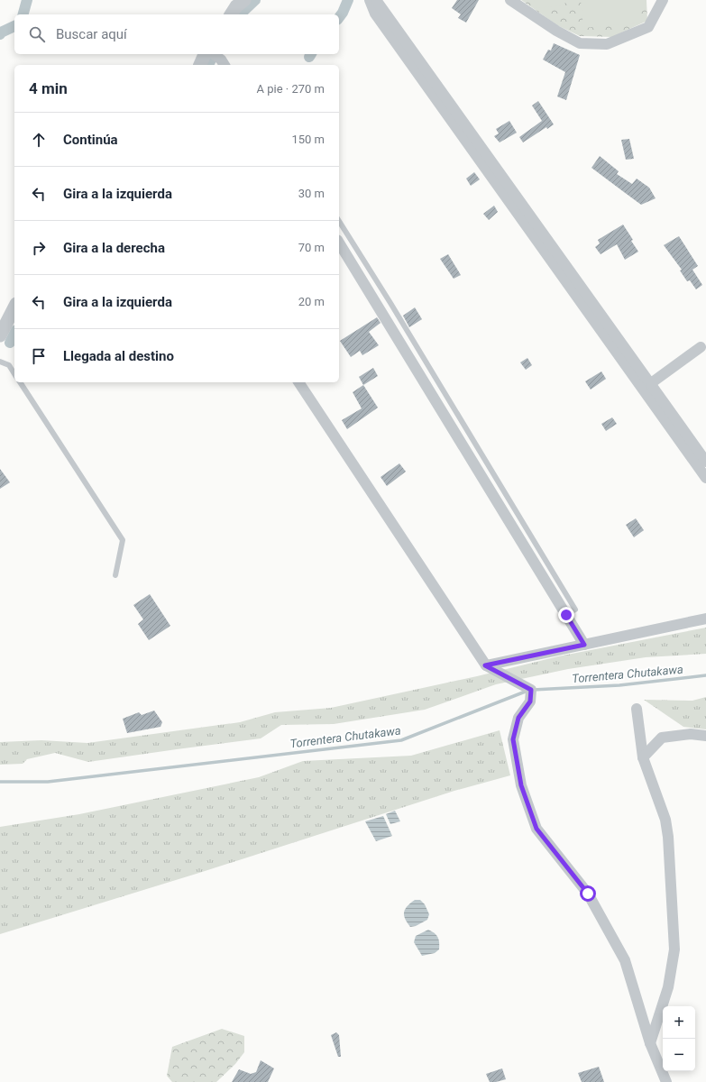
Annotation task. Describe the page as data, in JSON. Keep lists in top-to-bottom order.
{
  "water": ["Torrentera Chutakawa"],
  "page": {
    "search": "Buscar aquí",
    "heading": ["4 min", "A pie · 270 m"],
    "list": [
      ["Continúa", "150 m"],
      ["Gira a la izquierda", "30 m"],
      ["Gira a la derecha", "70 m"],
      ["Gira a la izquierda", "20 m"],
      "Llegada al destino"
    ],
    "map_buttons": ["+", "−"]
  }
}
